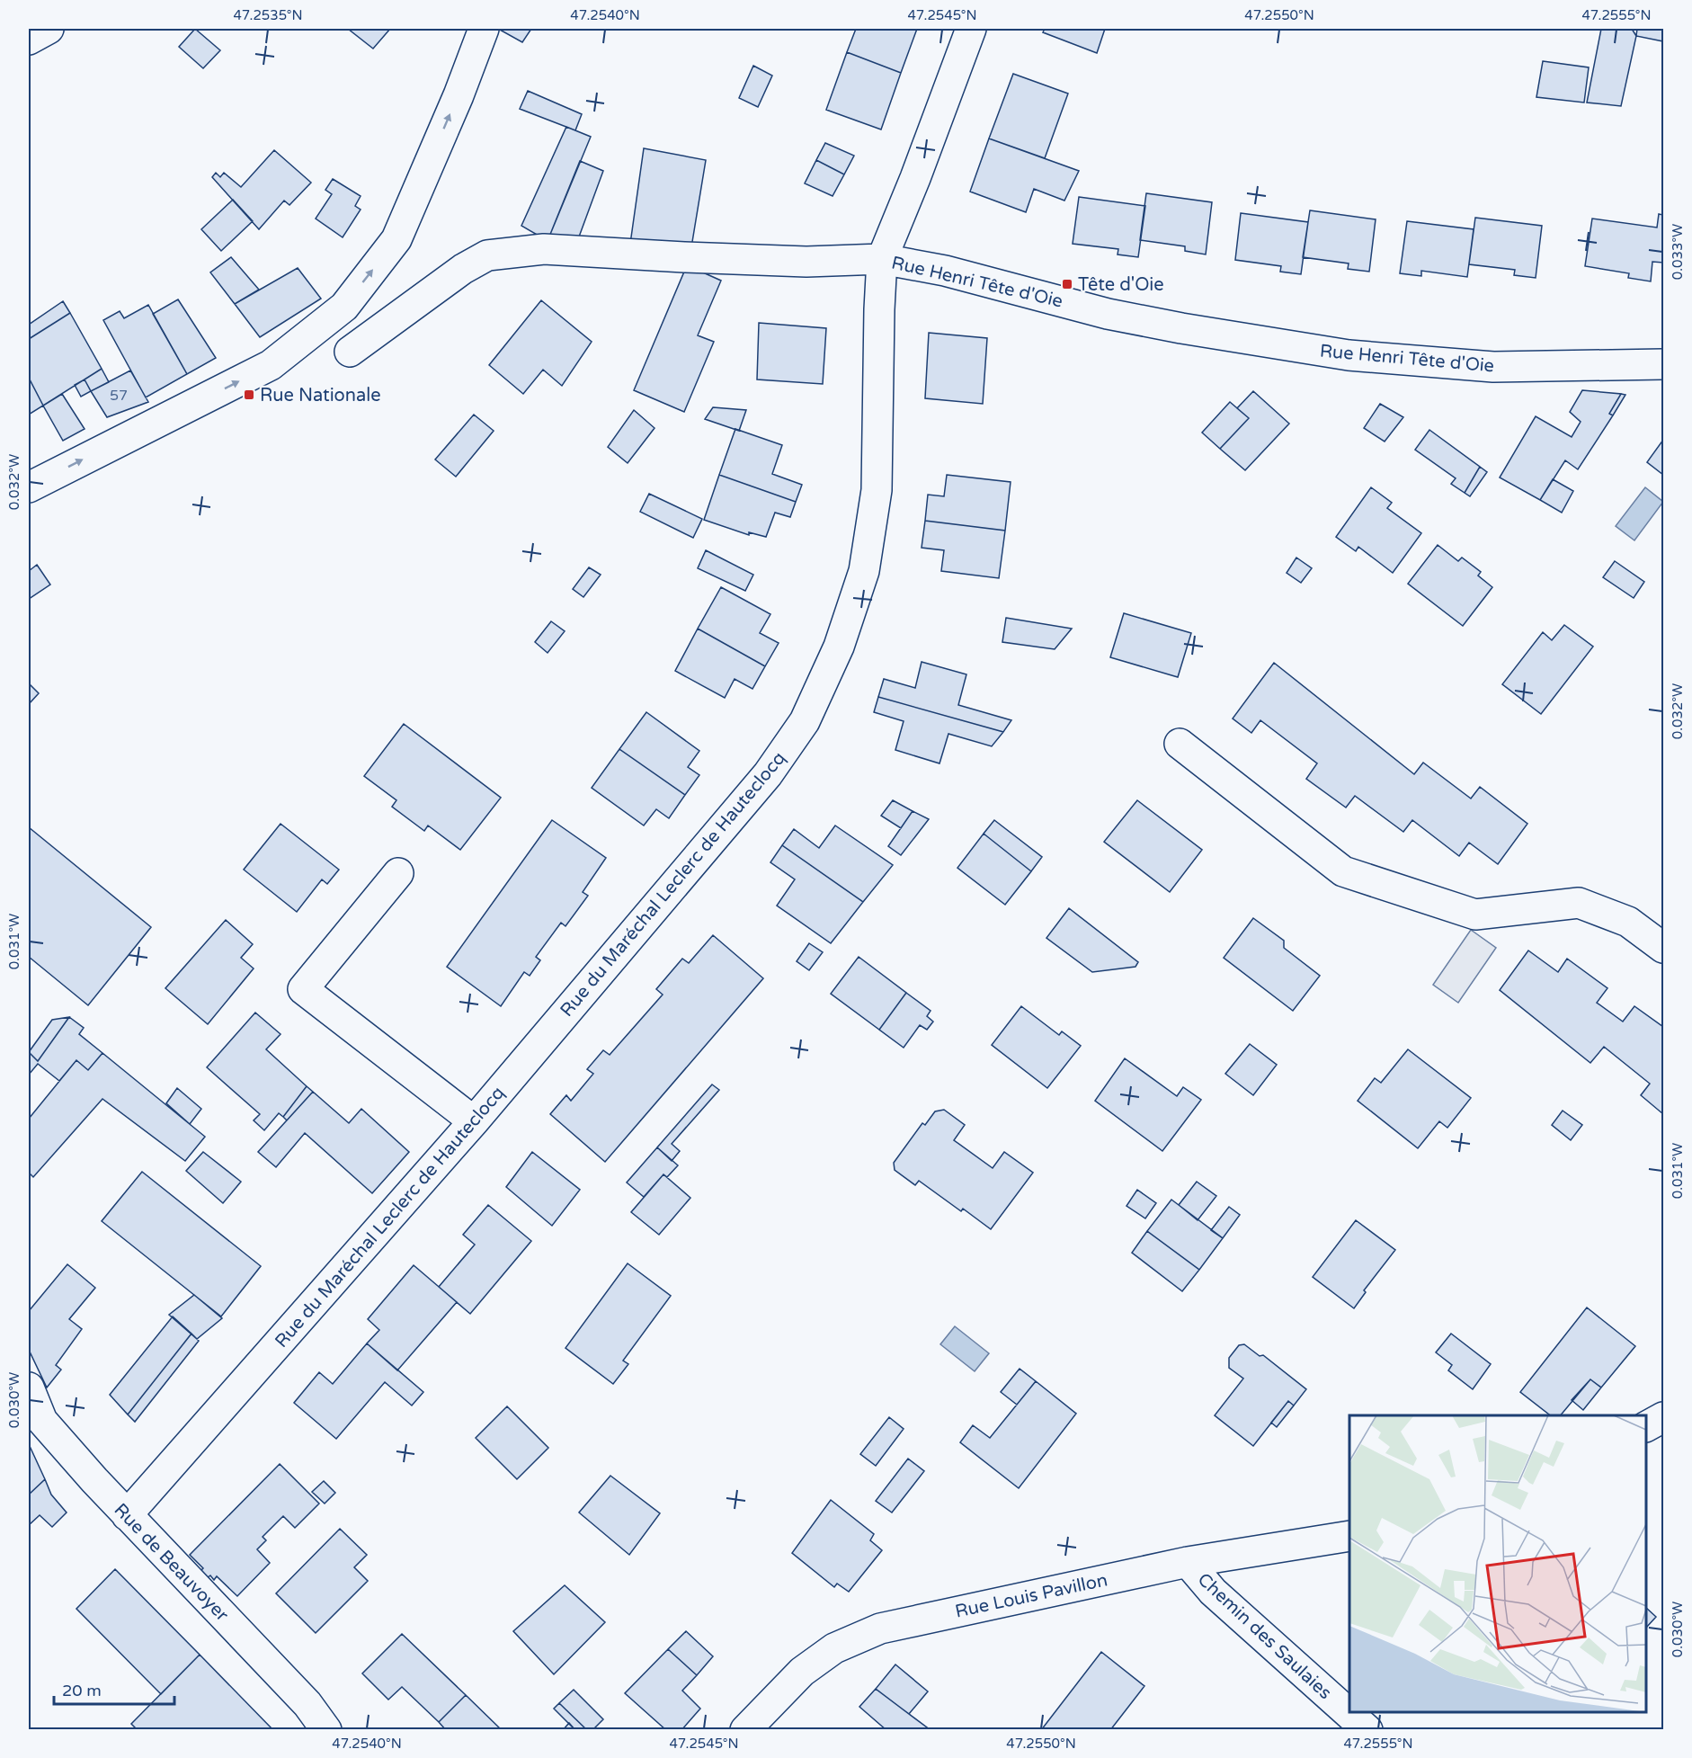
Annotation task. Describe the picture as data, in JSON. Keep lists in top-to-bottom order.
{
  "streets": {
    "street": [
      "Rue Henri Tête d'Oie",
      "Rue du Maréchal Leclerc de Hauteclocq",
      "Rue de Beauvoyer",
      "Rue Louis Pavillon",
      "Chemin des Saulaies"
    ]
  },
  "crossings": [
    ["Rue Henri Tête d'Oie", "Rue du Maréchal Leclerc de Hauteclocq"],
    ["Rue du Maréchal Leclerc de Hauteclocq", "Rue de Beauvoyer"],
    ["Rue Louis Pavillon", "Chemin des Saulaies"]
  ],
  "places": {
    "transit": ["Tête d'Oie", "Rue Nationale"]
  },
  "house_numbers": ["57"],
  "scale_bar": "20 m",
  "coordinates": [
    "47.2535°N",
    "47.2540°N",
    "47.2545°N",
    "47.2550°N",
    "47.2555°N",
    "0.033°W",
    "0.032°W",
    "0.031°W",
    "0.030°W"
  ]
}
